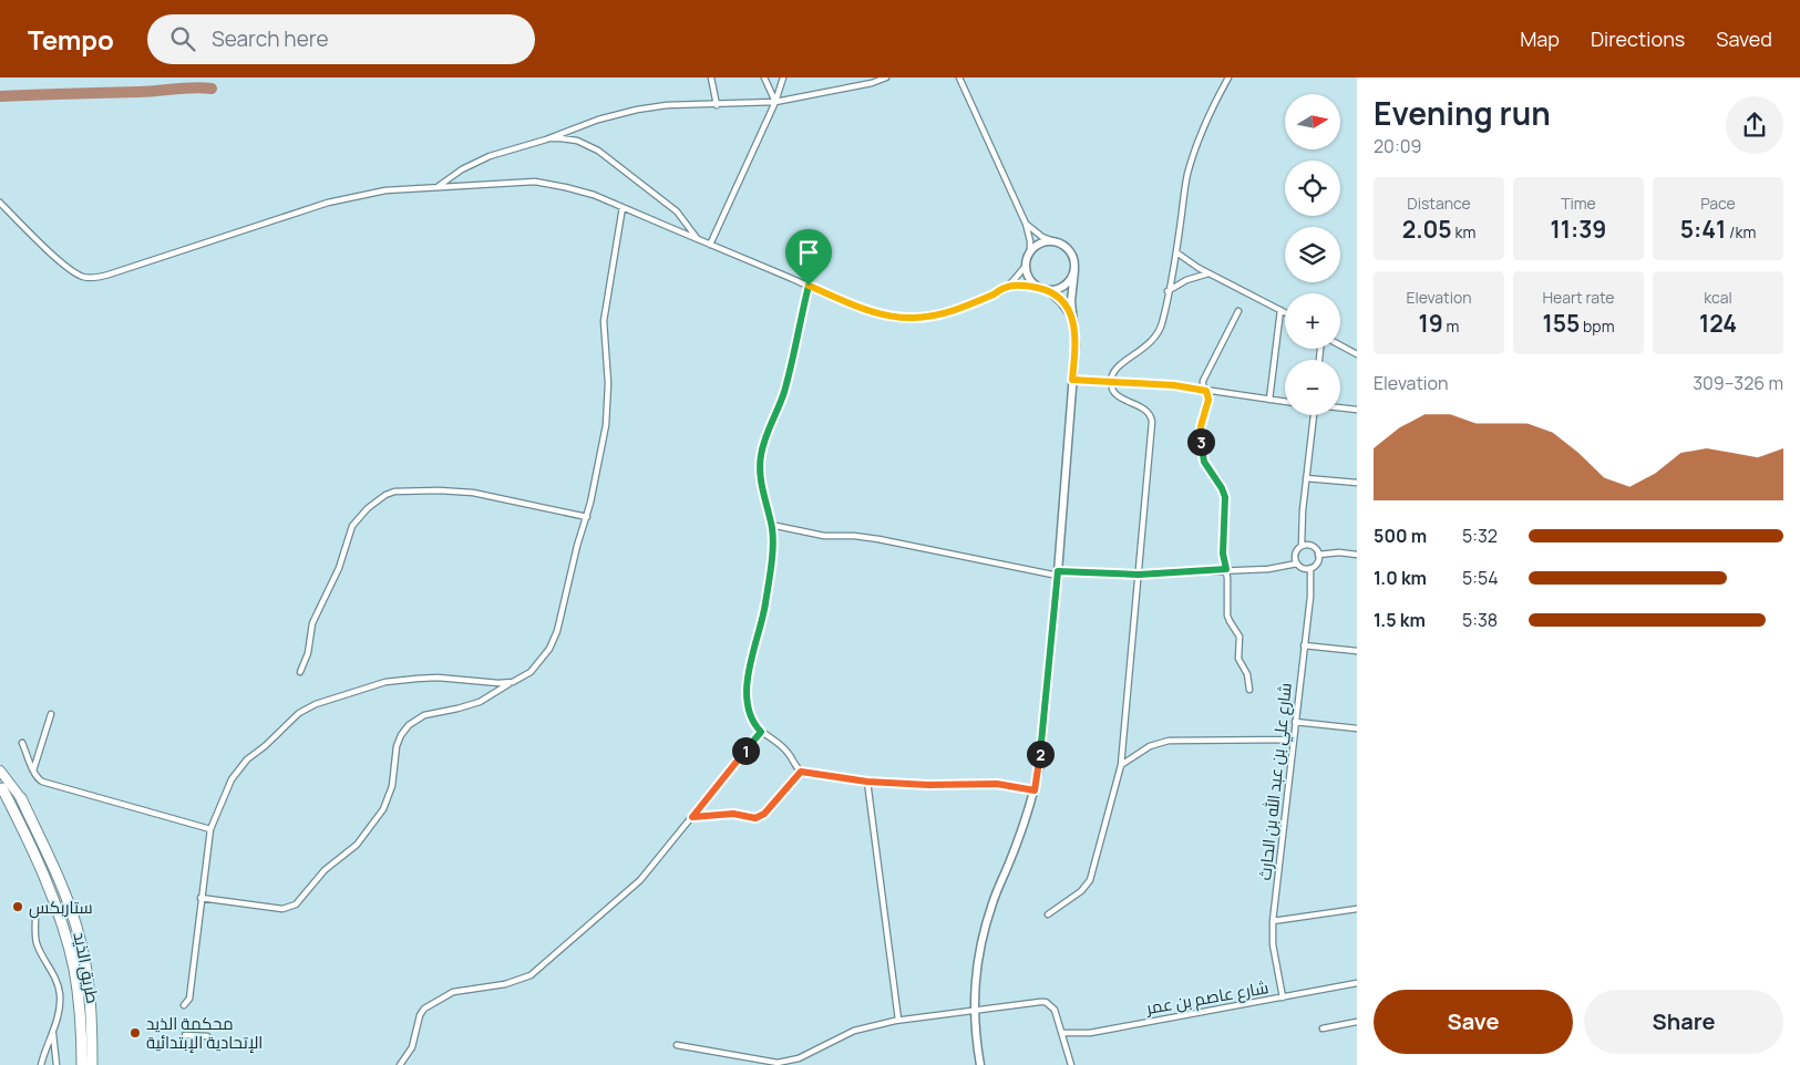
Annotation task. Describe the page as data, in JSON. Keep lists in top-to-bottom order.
{
  "streets": {
    "highway": ["طريق الذيد"],
    "street": ["شارع علي بن عبد الله بن الحارث", "شارع عاصم بن عمر"]
  },
  "crossings": [
    ["شارع علي بن عبد الله بن الحارث", "شارع عاصم بن عمر"]
  ],
  "places": ["ستاربكس", "محكمة الذيد الإتحادية الإبتدائية"],
  "north": "right",
  "page": {
    "header": "Tempo",
    "search": "Search here",
    "nav": ["Map", "Directions", "Saved"],
    "heading": ["Evening run", "20:09"],
    "map_buttons": ["+", "−"],
    "stats": [
      ["Distance", "2.05 km"],
      ["Time", "11:39"],
      ["Pace", "5:41 /km"],
      ["Elevation", "19 m"],
      ["Heart rate", "155 bpm"],
      ["kcal", "124"]
    ],
    "chart": ["Elevation", "309–326 m"],
    "pins": ["3", "1", "2"],
    "list": [
      {
        "name": "500 m",
        "note": "5:32"
      },
      {
        "name": "1.0 km",
        "note": "5:54"
      },
      {
        "name": "1.5 km",
        "note": "5:38"
      }
    ],
    "buttons": ["Save", "Share"]
  }
}
